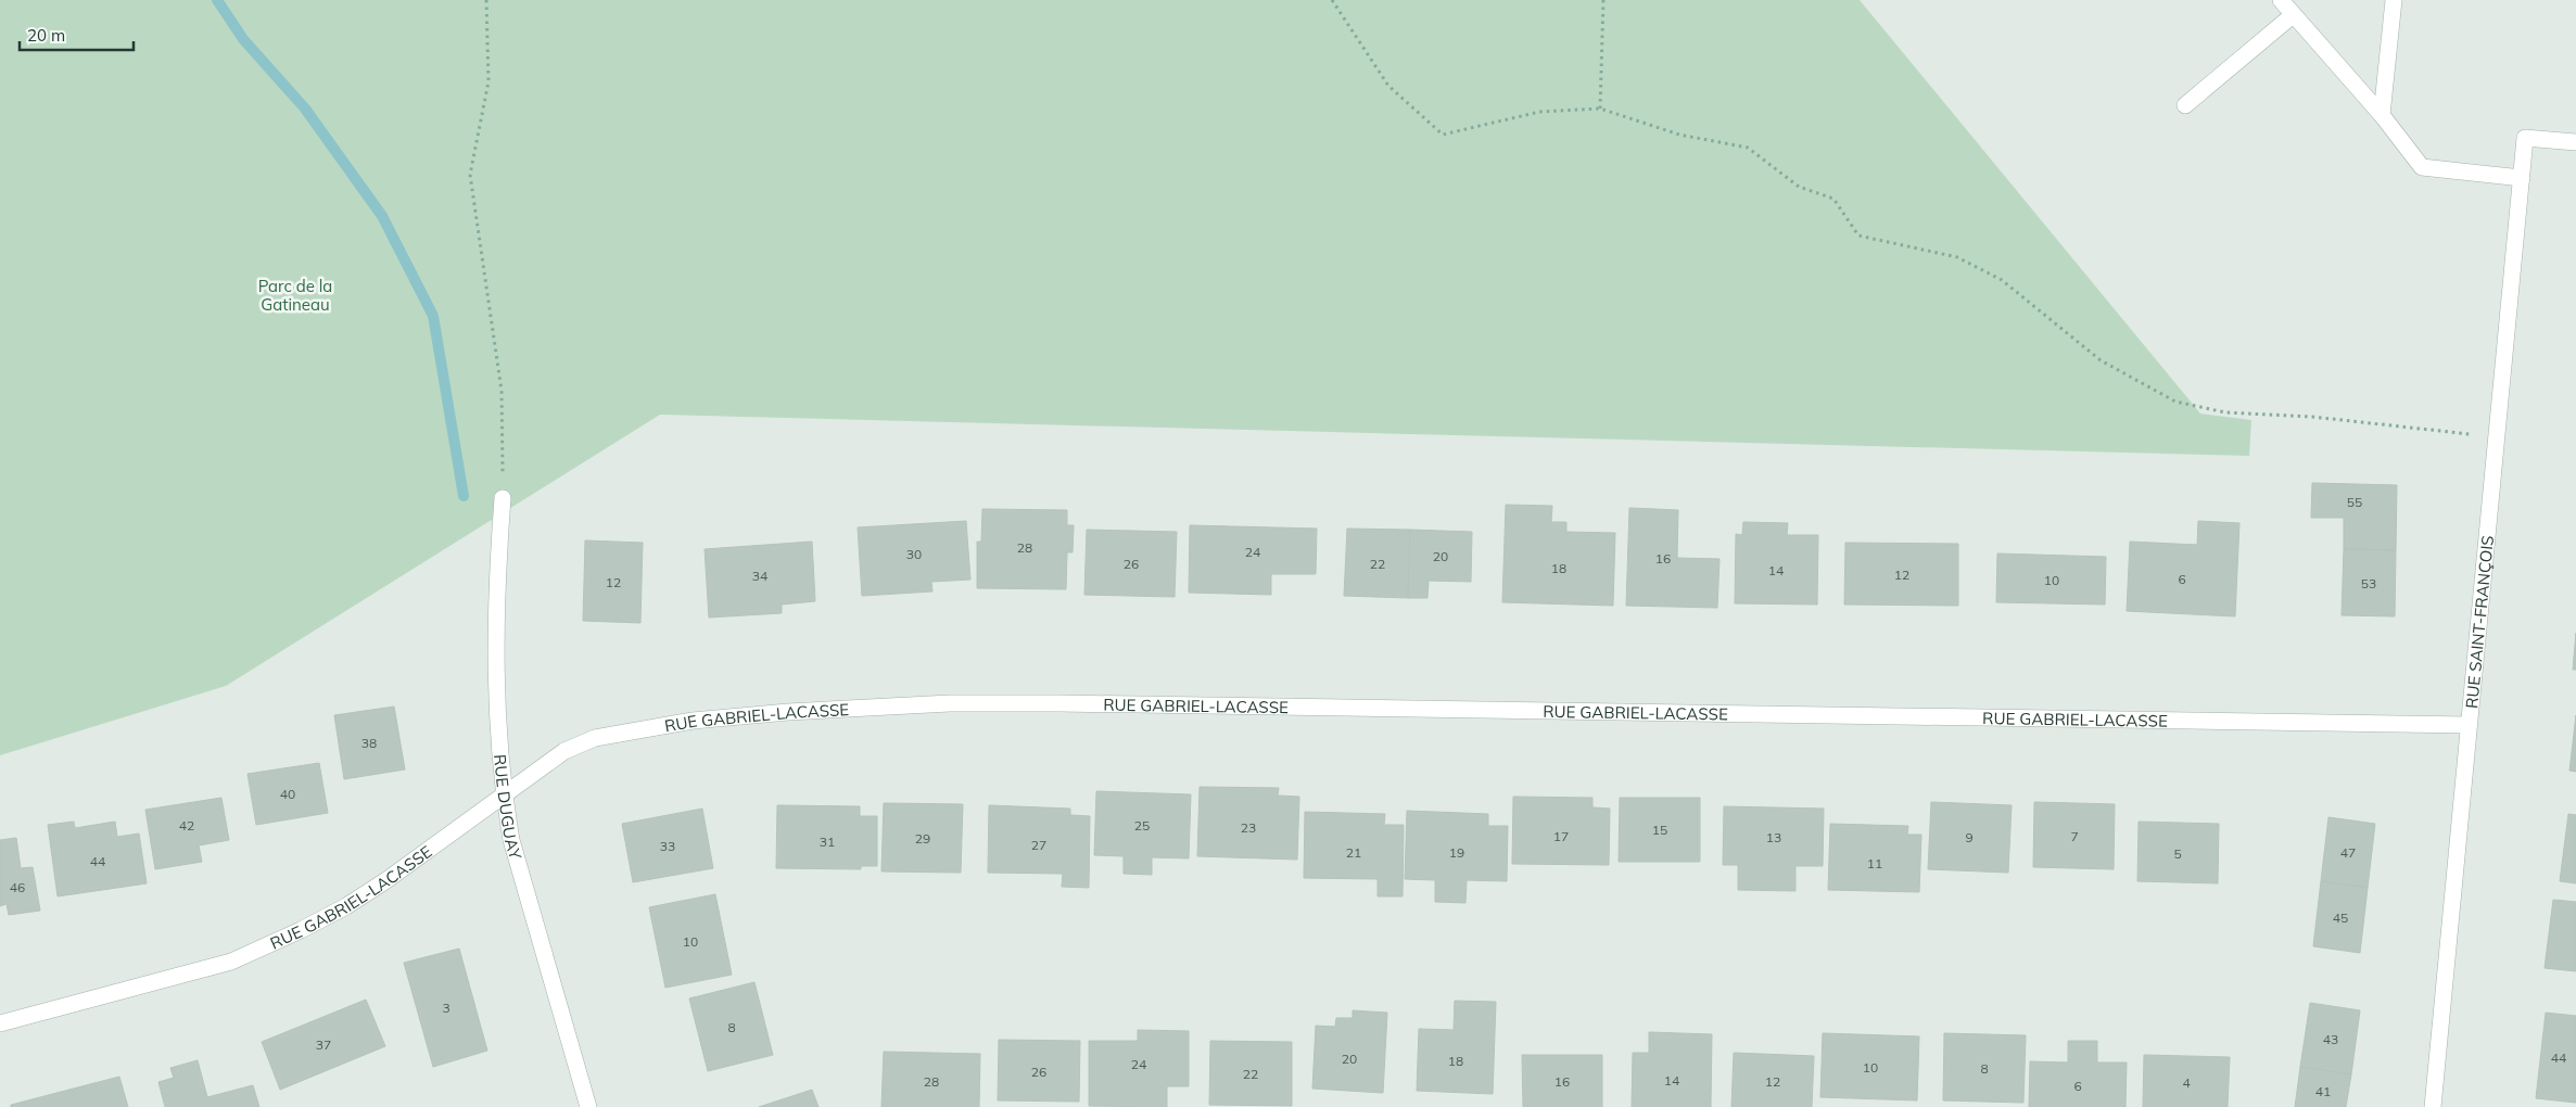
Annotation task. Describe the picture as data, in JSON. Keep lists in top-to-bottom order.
{
  "streets": {
    "street": ["RUE SAINT-FRANÇOIS", "RUE GABRIEL-LACASSE", "RUE DUGUAY"]
  },
  "crossings": [
    ["RUE SAINT-FRANÇOIS", "RUE GABRIEL-LACASSE"],
    ["RUE GABRIEL-LACASSE", "RUE DUGUAY"]
  ],
  "parks": ["Parc de la Gatineau"],
  "house_numbers": [
    "55",
    "28",
    "24",
    "30",
    "20",
    "16",
    "26",
    "22",
    "18",
    "14",
    "12",
    "34",
    "6",
    "10",
    "12",
    "53",
    "38",
    "40",
    "42",
    "25",
    "23",
    "15",
    "17",
    "7",
    "13",
    "9",
    "29",
    "31",
    "27",
    "33",
    "21",
    "19",
    "47",
    "5",
    "44",
    "11",
    "46",
    "45",
    "10",
    "3",
    "8",
    "43",
    "37",
    "44",
    "20",
    "18",
    "24",
    "10",
    "8",
    "26",
    "22",
    "14",
    "28",
    "16",
    "12",
    "4",
    "6",
    "41"
  ],
  "scale_bar": "20 m"
}
